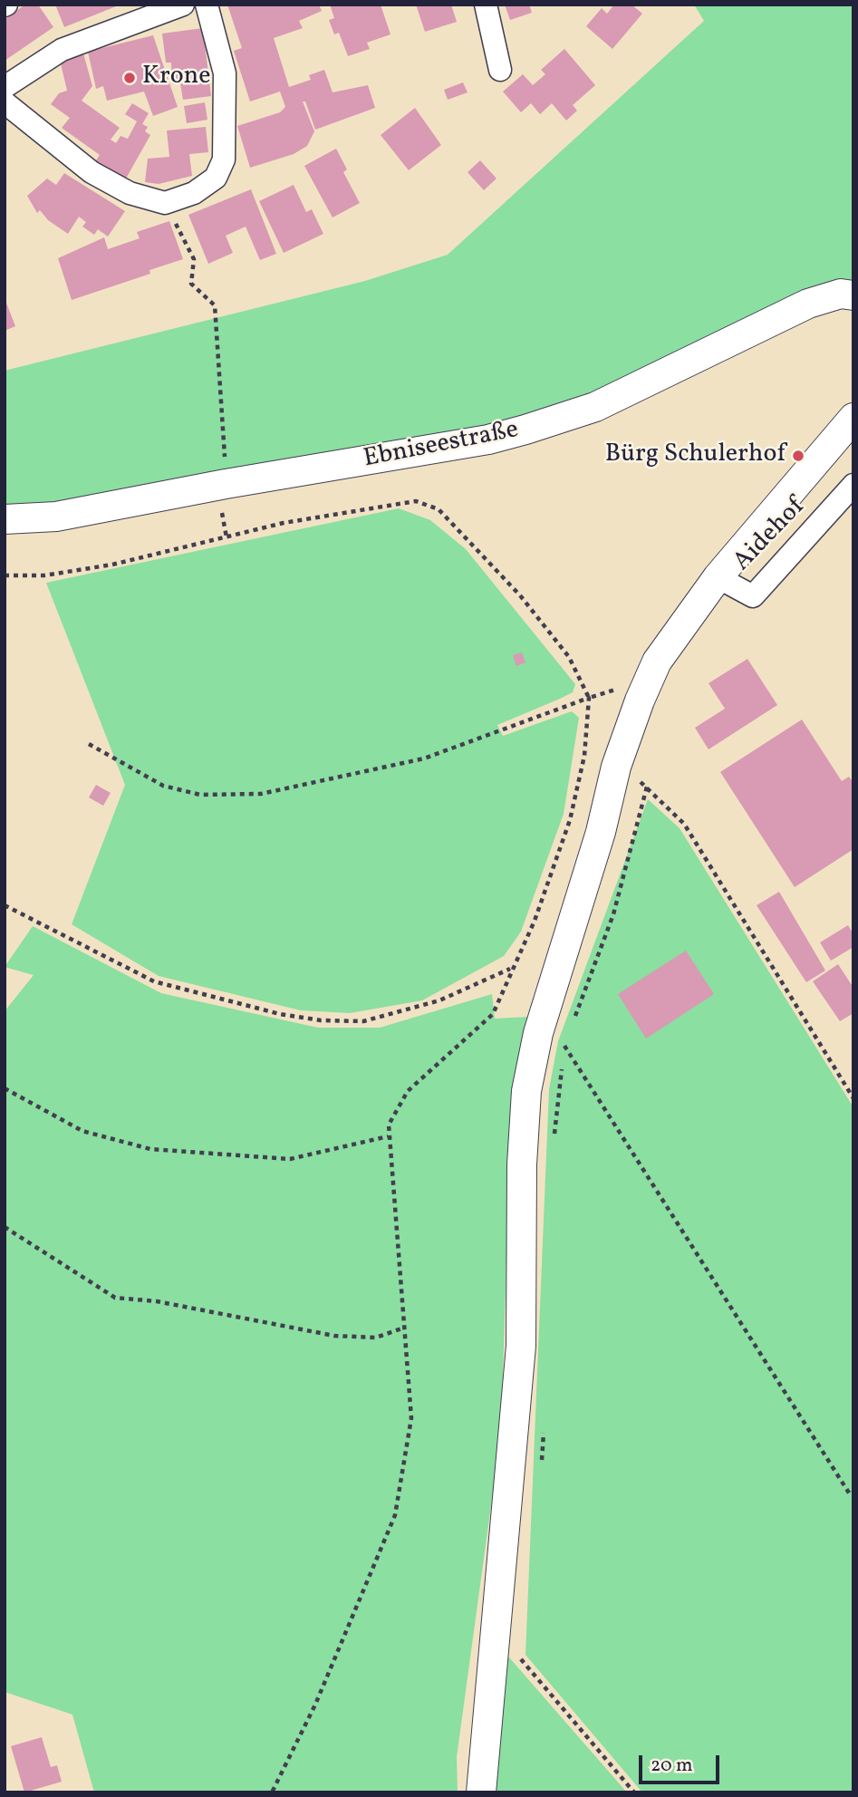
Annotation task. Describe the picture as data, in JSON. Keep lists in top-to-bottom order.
{
  "streets": {
    "street": ["Ebniseestraße", "Aidehof"]
  },
  "places": ["Krone", "Bürg Schulerhof"],
  "scale_bar": "20 m"
}
